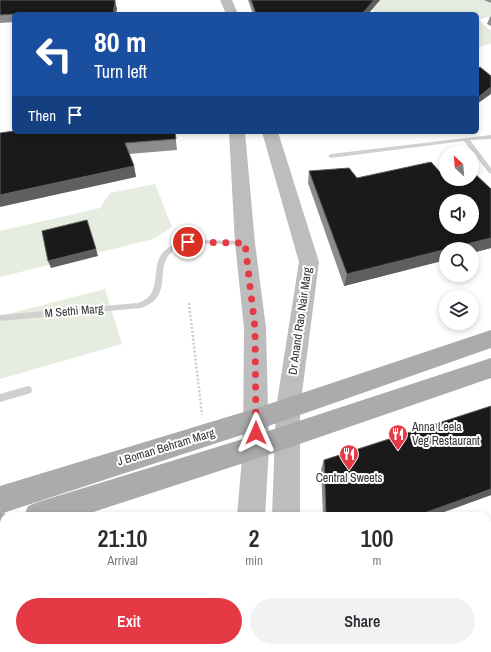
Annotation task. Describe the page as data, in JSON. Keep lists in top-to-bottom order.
{
  "streets": {
    "main road": ["Dr Anand Rao Nair Marg", "J Boman Behram Marg"],
    "lane": ["M Sethi Marg"]
  },
  "crossings": [
    ["Dr Anand Rao Nair Marg", "J Boman Behram Marg"]
  ],
  "places": {
    "restaurant": ["Anna Leela Veg Restaurant", "Central Sweets"]
  },
  "north": "top left",
  "page": {
    "turn": ["80 m", "Turn left"],
    "then": "Then",
    "eta": [
      "21:10",
      "Arrival",
      "2",
      "min",
      "100",
      "m"
    ],
    "buttons": ["Exit", "Share"]
  }
}
